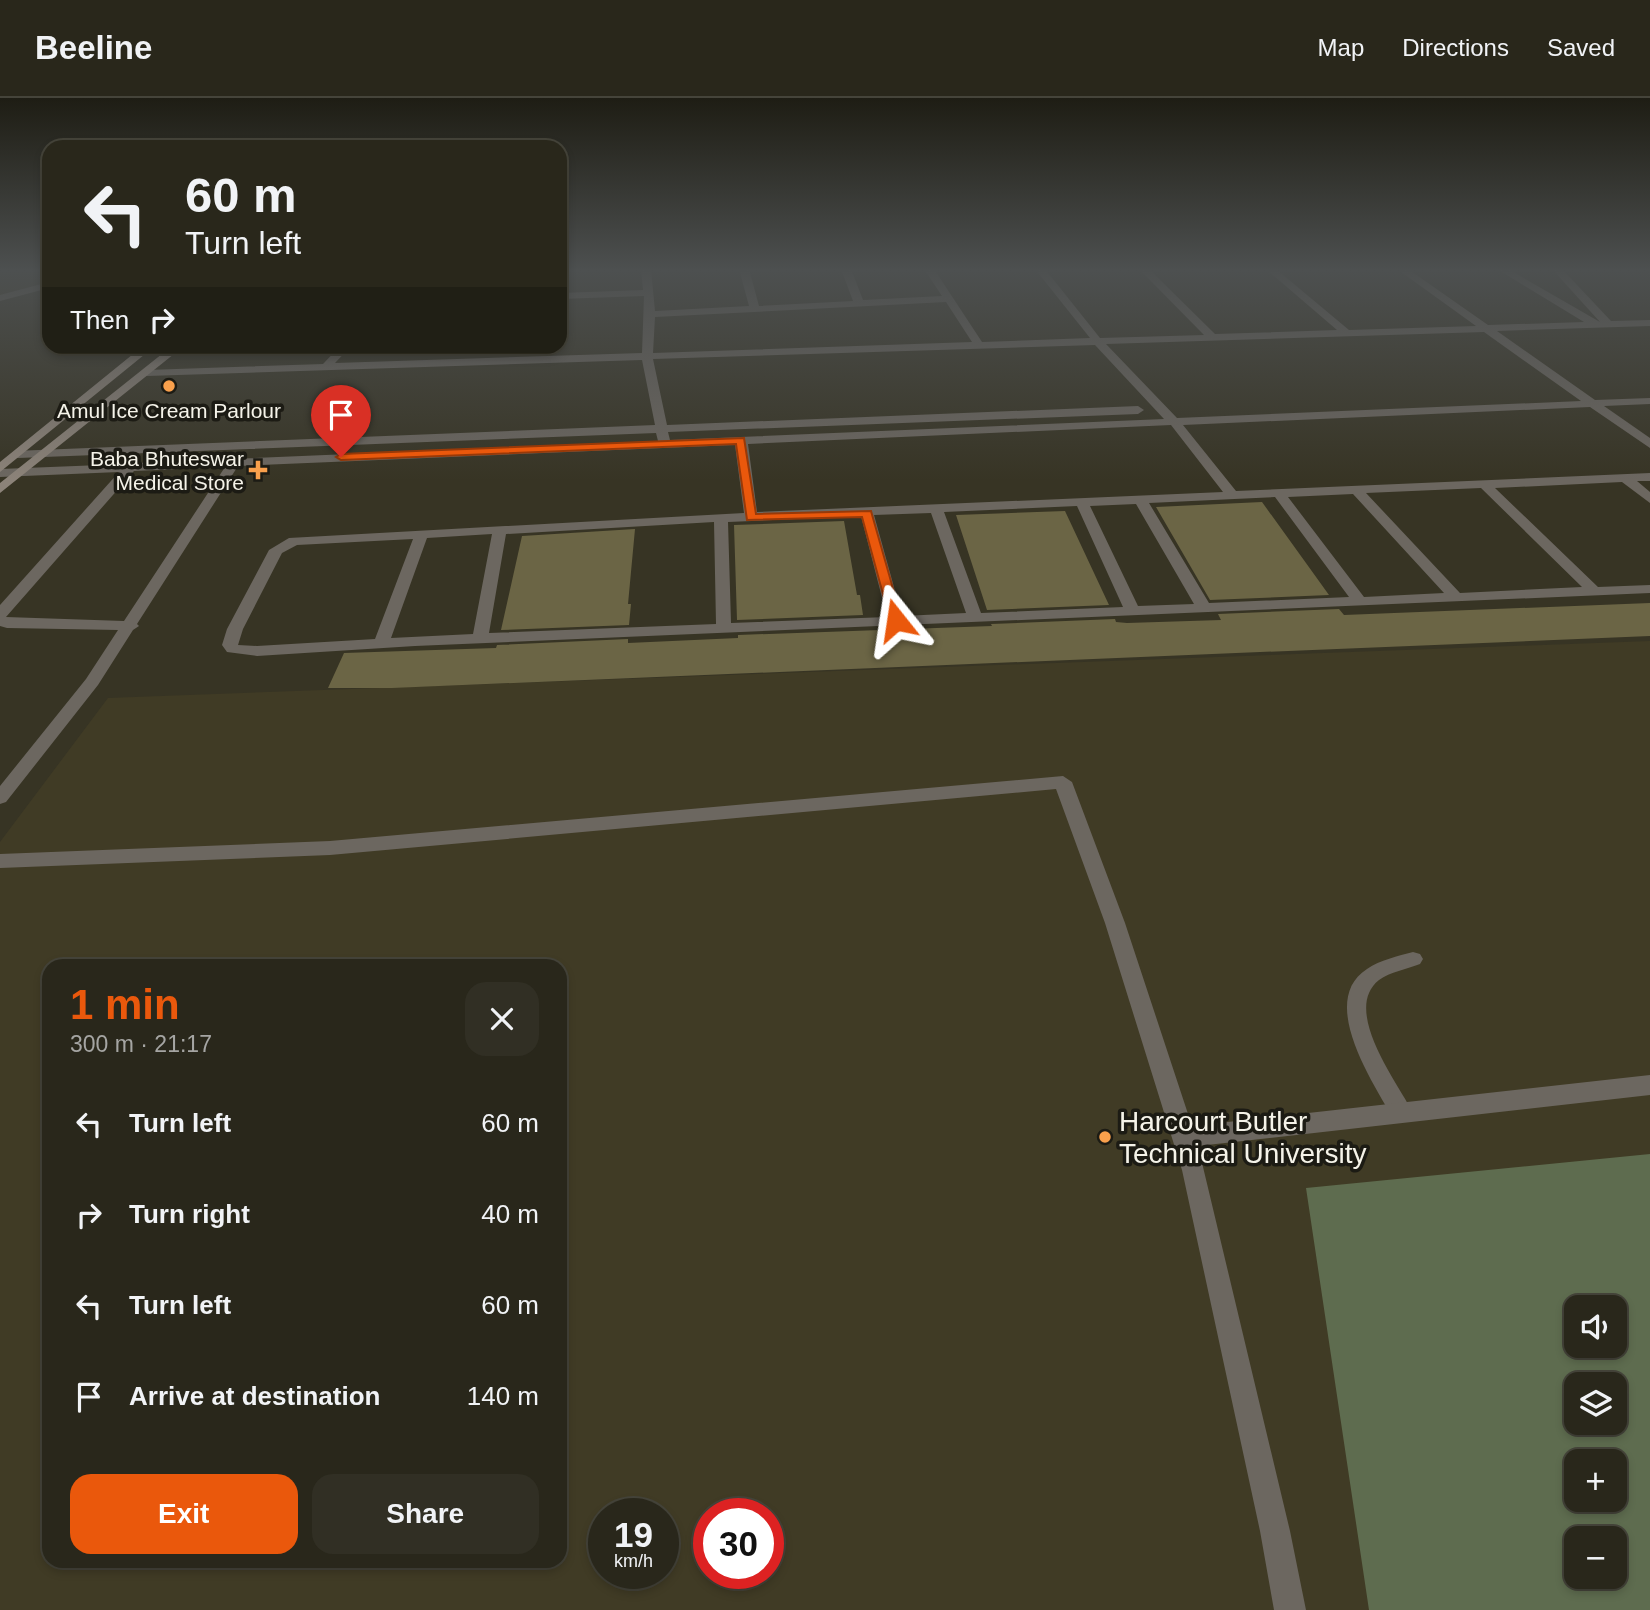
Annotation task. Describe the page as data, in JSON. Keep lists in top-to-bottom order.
{
  "places": {
    "other": ["Amul Ice Cream Parlour", "Harcourt Butler Technical University"],
    "health": ["Baba Bhuteswar Medical Store"]
  },
  "page": {
    "header": "Beeline",
    "nav": ["Map", "Directions", "Saved"],
    "turn": ["60 m", "Turn left"],
    "then": "Then",
    "heading": ["1 min", "300 m · 21:17"],
    "list": [
      {
        "name": "Turn left",
        "value": "60 m"
      },
      {
        "name": "Turn right",
        "value": "40 m"
      },
      {
        "name": "Turn left",
        "value": "60 m"
      },
      {
        "name": "Arrive at destination",
        "value": "140 m"
      }
    ],
    "map_buttons": ["+", "−"],
    "buttons": ["Exit", "Share"],
    "speed": "19 km/h",
    "limit": "30"
  }
}
